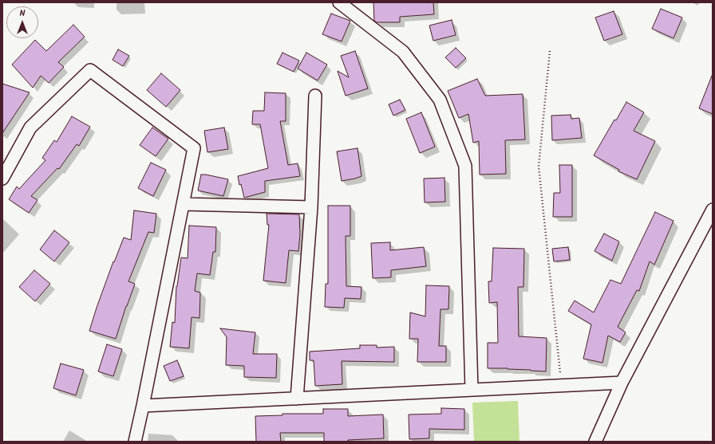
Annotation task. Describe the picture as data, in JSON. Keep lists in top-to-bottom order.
{
  "north": "top"
}
